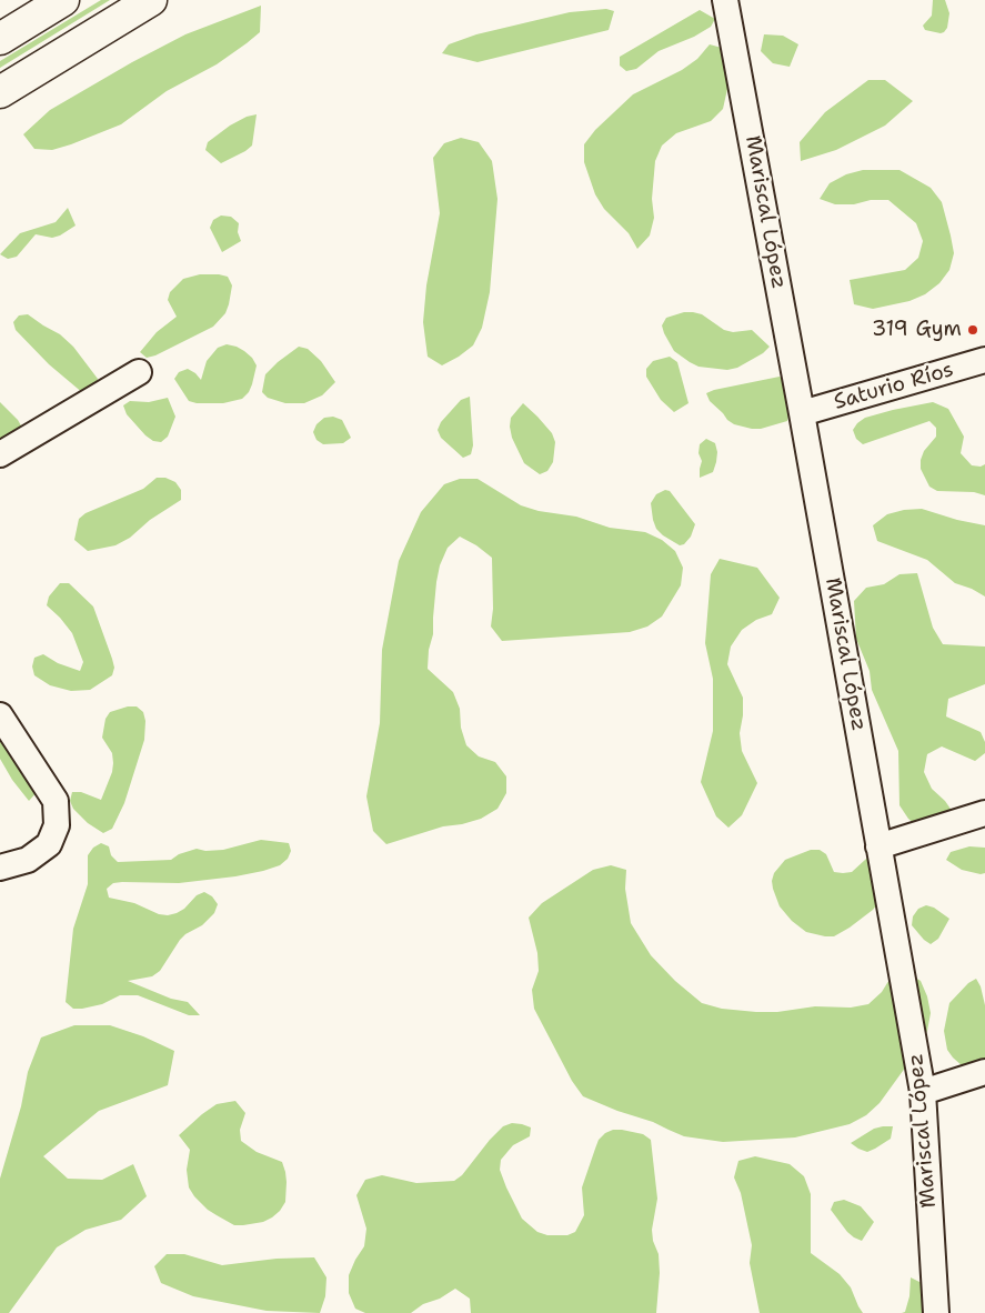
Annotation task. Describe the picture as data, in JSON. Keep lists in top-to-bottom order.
{
  "streets": {
    "street": ["Mariscal López", "Saturio Ríos"]
  },
  "crossings": [
    ["Mariscal López", "Saturio Ríos"]
  ],
  "places": ["319 Gym"]
}
